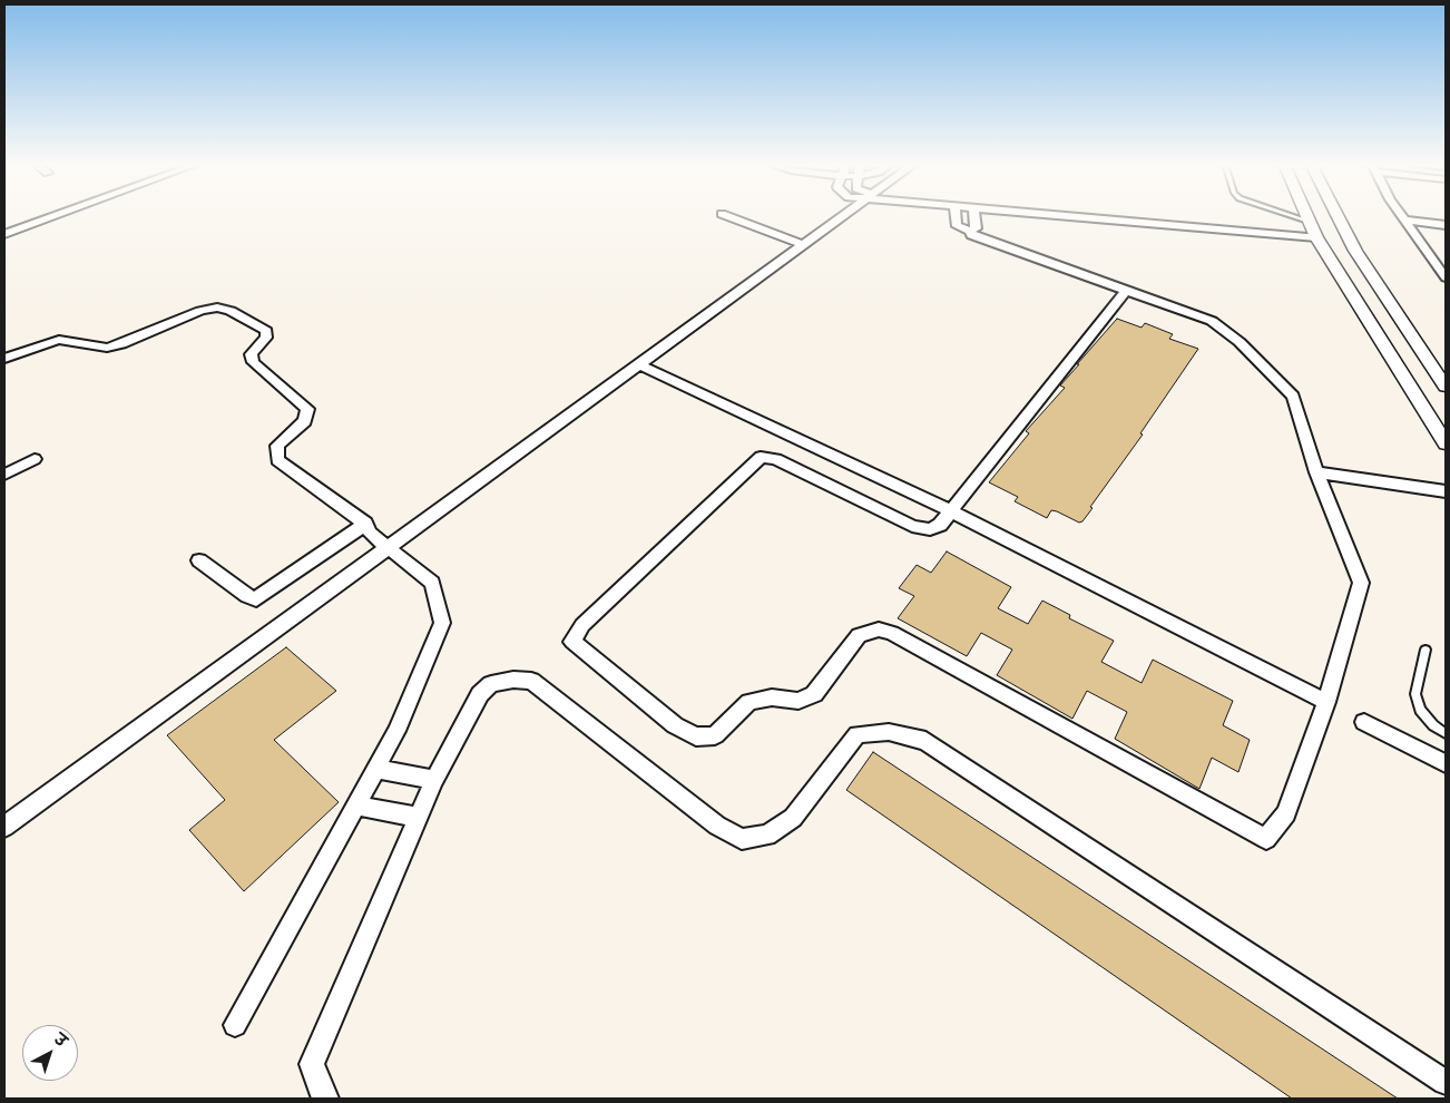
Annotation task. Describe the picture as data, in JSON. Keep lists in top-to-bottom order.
{
  "north": "top right"
}
